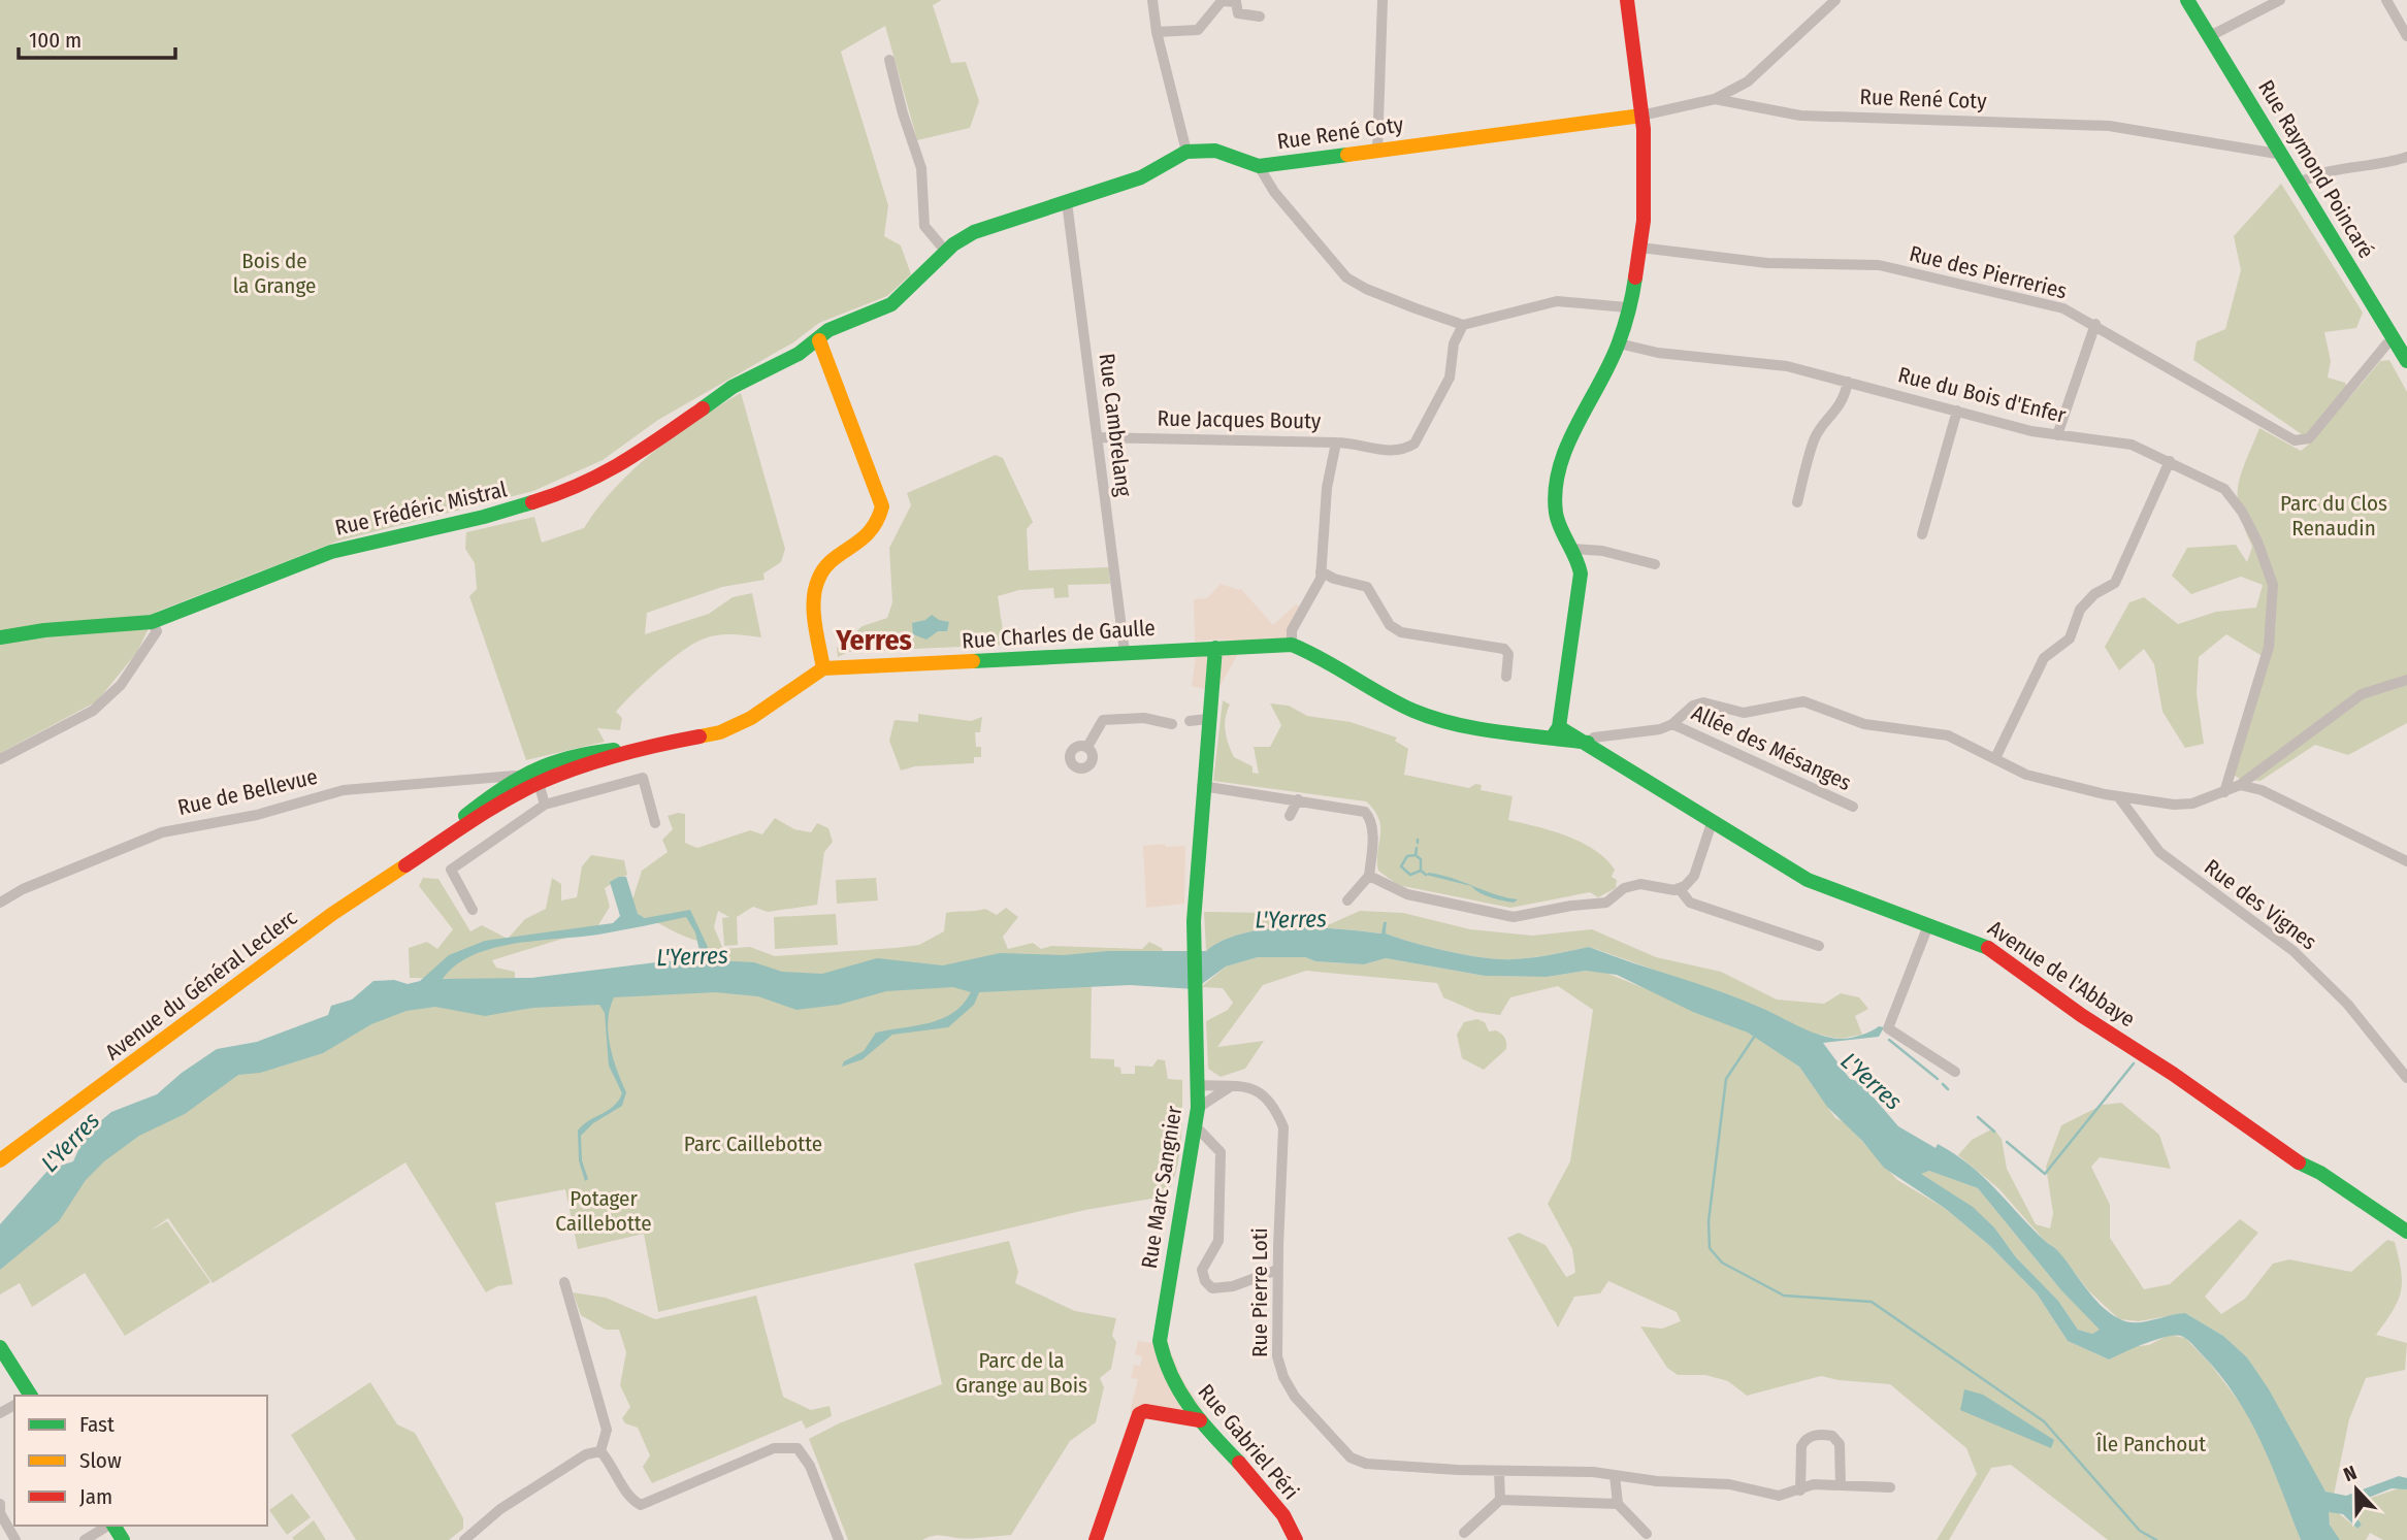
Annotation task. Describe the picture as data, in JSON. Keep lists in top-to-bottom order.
{
  "streets": {
    "street": [
      "Rue René Coty",
      "Rue Raymond Poincaré",
      "Rue des Pierreries",
      "Rue du Bois d'Enfer",
      "Rue Jacques Bouty",
      "Rue Cambrelang",
      "Rue Frédéric Mistral",
      "Rue Charles de Gaulle",
      "Allée des Mésanges",
      "Rue de Bellevue",
      "Rue des Vignes",
      "Avenue de l'Abbaye",
      "Avenue du Général Leclerc",
      "Rue Marc Sangnier",
      "Rue Pierre Loti",
      "Rue Gabriel Péri"
    ]
  },
  "crossings": [
    ["Rue René Coty", "Rue Raymond Poincaré"],
    ["Rue Raymond Poincaré", "Rue des Pierreries"],
    ["Rue Jacques Bouty", "Rue Cambrelang"],
    ["Rue Cambrelang", "Rue Charles de Gaulle"],
    ["Rue Charles de Gaulle", "Avenue de l'Abbaye"],
    ["Rue de Bellevue", "Avenue du Général Leclerc"],
    ["Rue Marc Sangnier", "Rue Pierre Loti"],
    ["Rue Marc Sangnier", "Rue Gabriel Péri"]
  ],
  "districts": ["Yerres"],
  "water": ["L'Yerres"],
  "parks": [
    "Bois de la Grange",
    "Parc du Clos Renaudin",
    "Parc Caillebotte",
    "Potager Caillebotte",
    "Parc de la Grange au Bois",
    "Île Panchout"
  ],
  "legend": ["Fast", "Slow", "Jam"],
  "scale_bar": "100 m",
  "north": "top"
}
